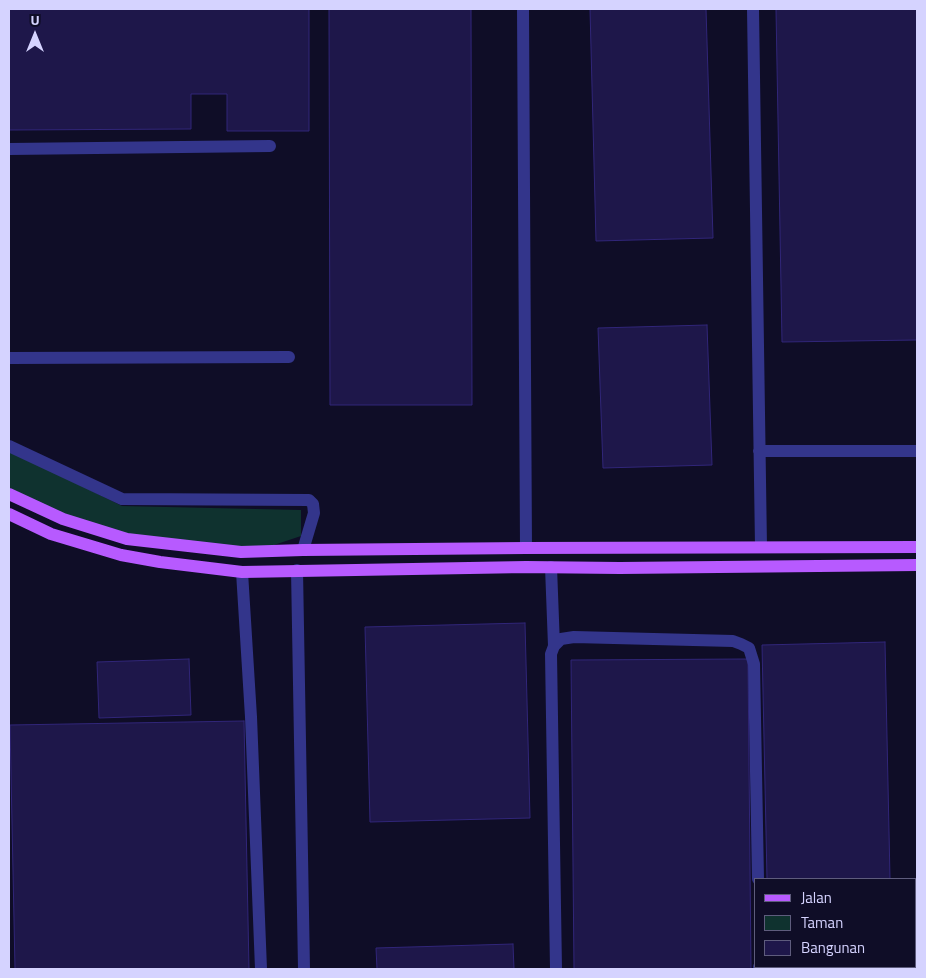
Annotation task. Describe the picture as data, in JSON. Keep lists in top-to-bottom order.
{
  "legend": ["Jalan", "Taman", "Bangunan"],
  "north": "top"
}
